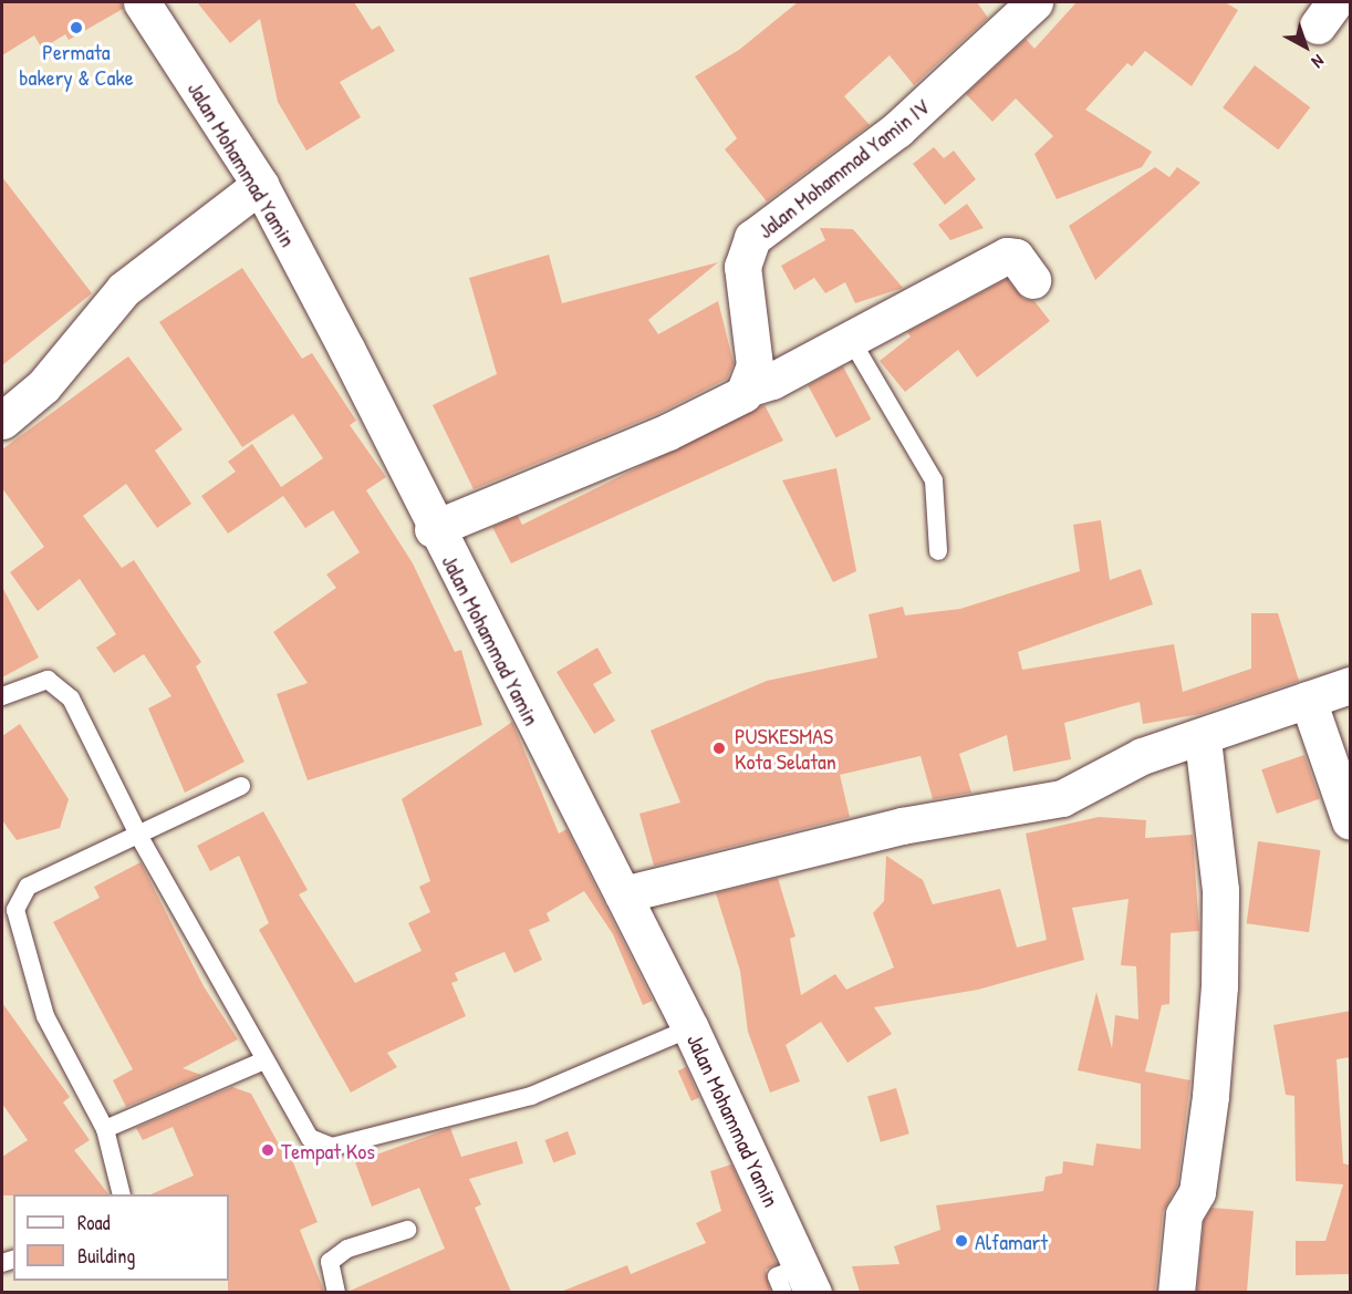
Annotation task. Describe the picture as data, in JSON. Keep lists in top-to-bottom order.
{
  "streets": {
    "street": ["Jalan Mohammad Yamin", "Jalan Mohammad Yamin IV"]
  },
  "places": [
    "Permata bakery & Cake",
    "PUSKESMAS Kota Selatan",
    "Tempat Kos",
    "Alfamart"
  ],
  "legend": ["Road", "Building"],
  "north": "bottom right"
}
